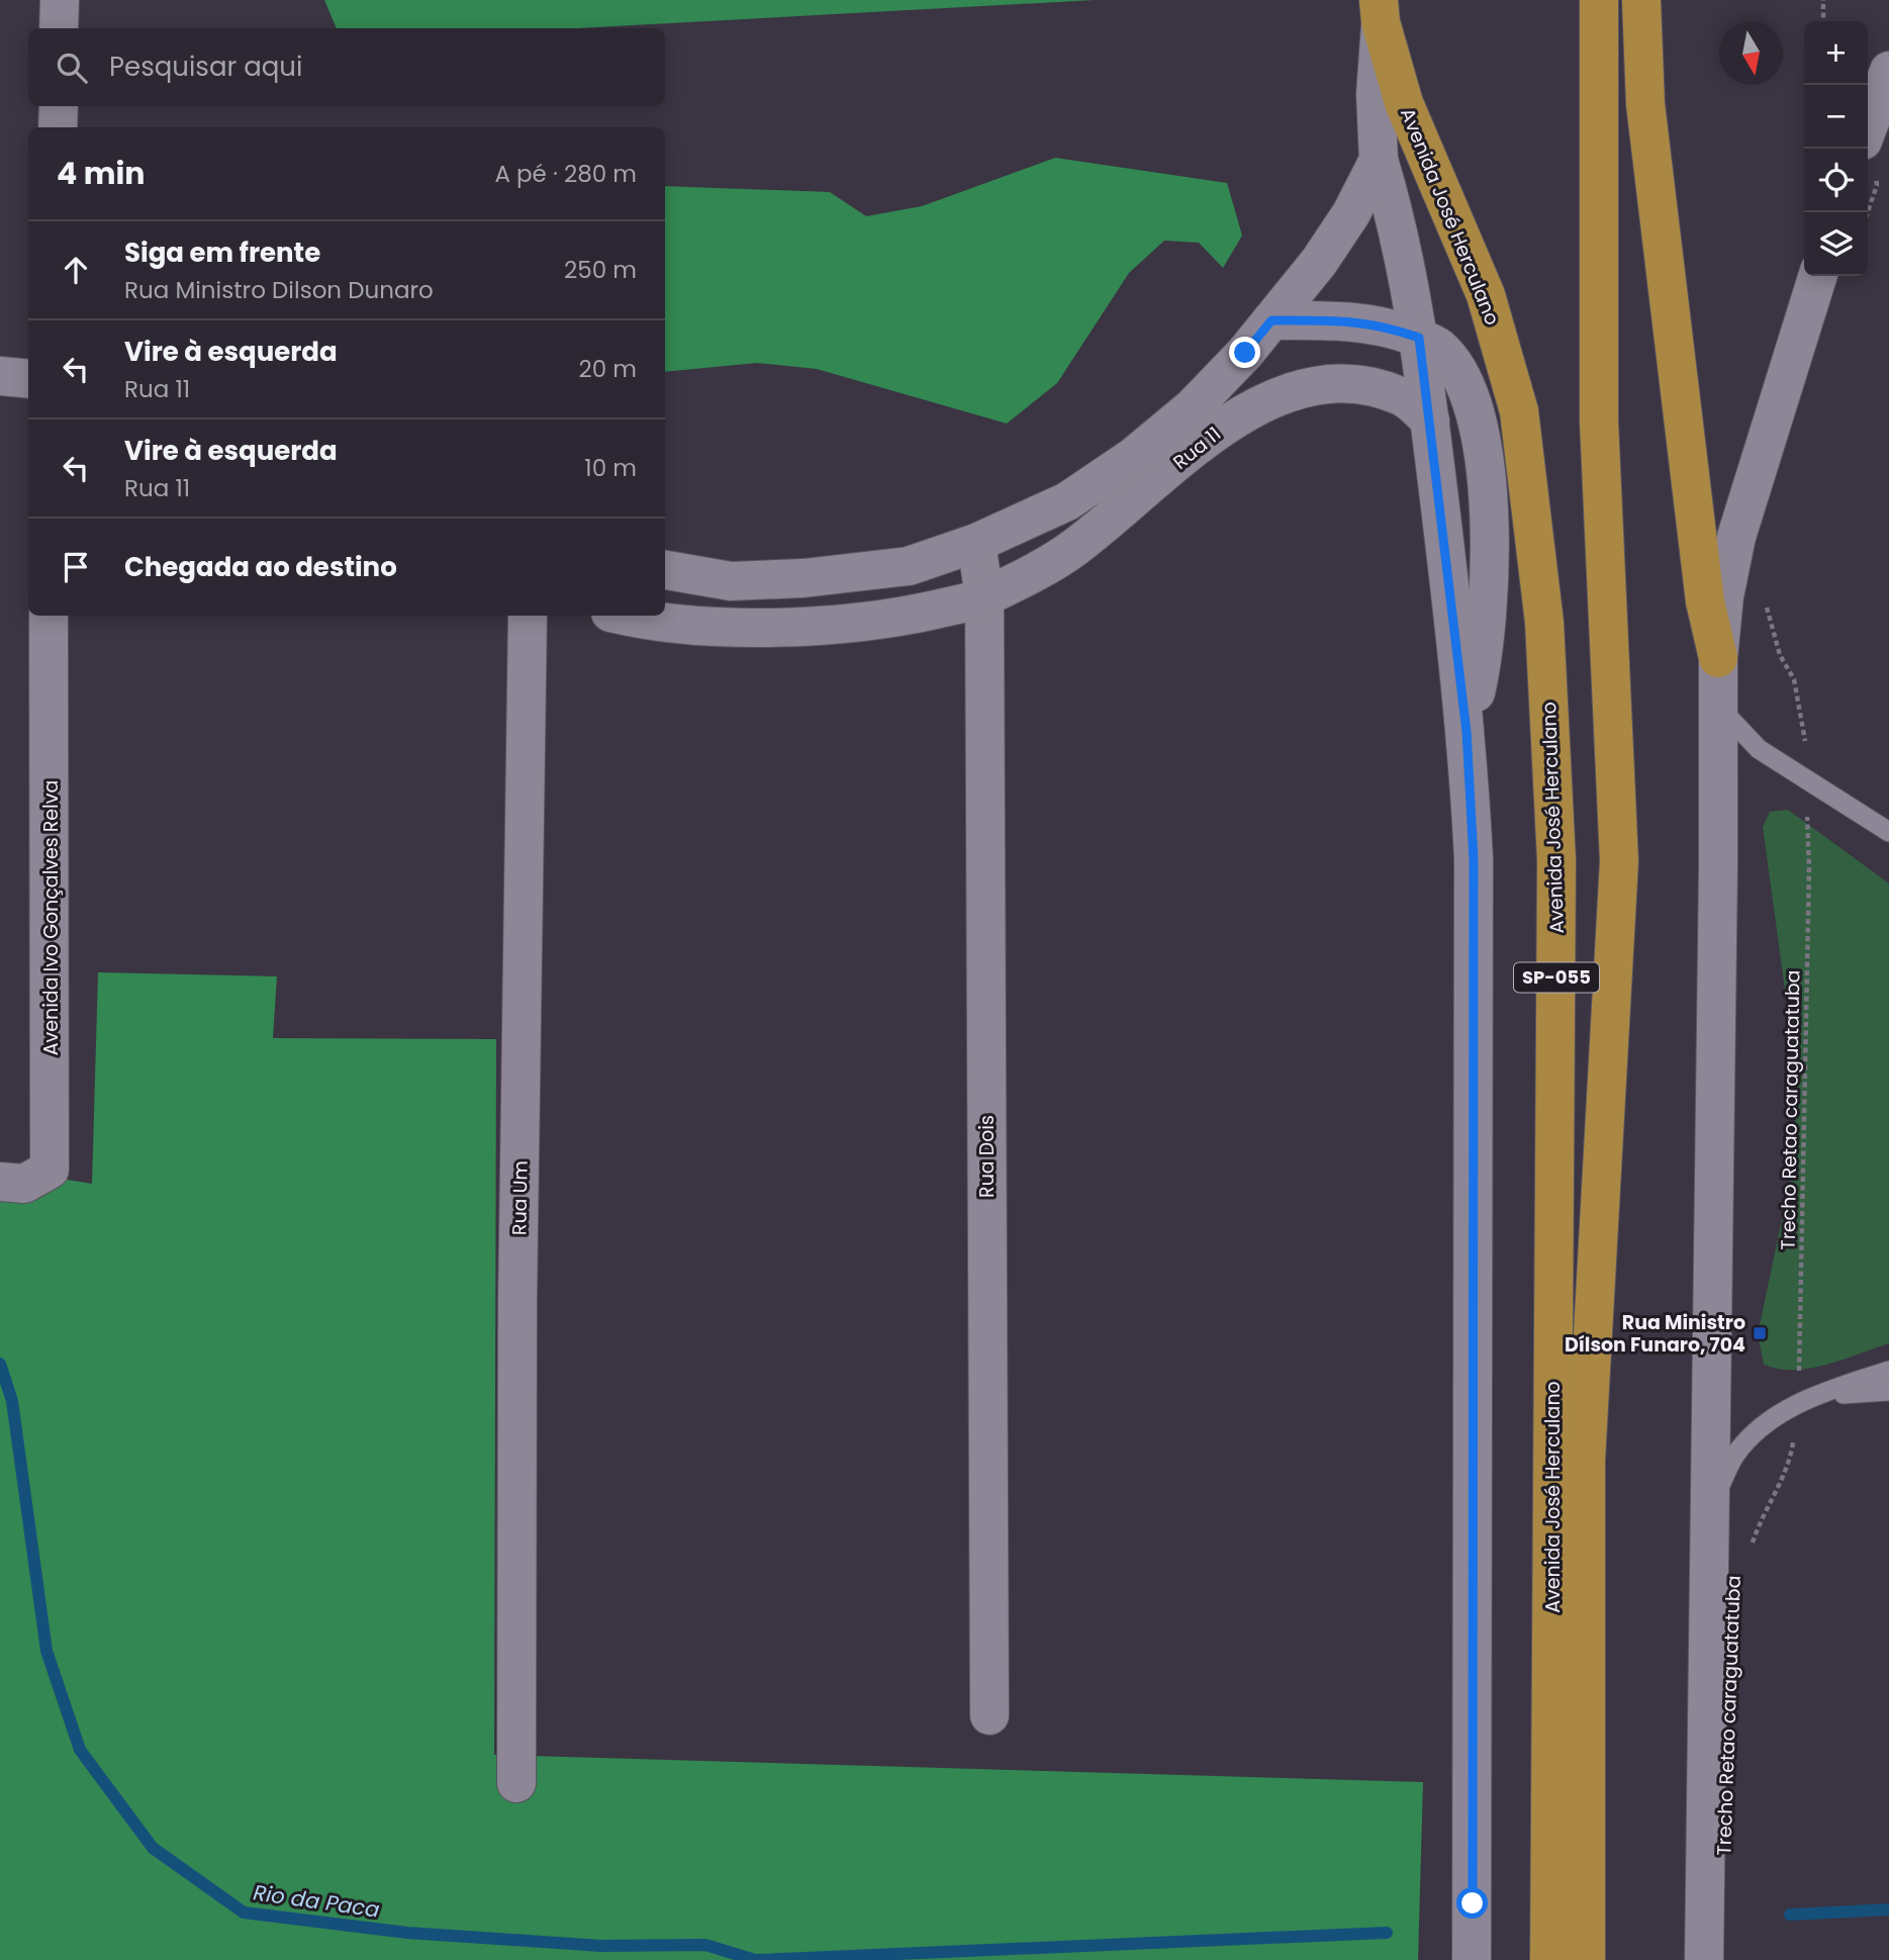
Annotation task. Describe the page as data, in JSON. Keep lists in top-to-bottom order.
{
  "streets": {
    "main road": ["Avenida José Herculano", "SP-055"],
    "street": [
      "Rua 11",
      "Avenida Ivo Gonçalves Relva",
      "Rua Dois",
      "Rua Um"
    ],
    "path": ["Trecho Retao caraguatatuba"]
  },
  "crossings": [
    ["Rua 11", "Rua Dois"]
  ],
  "water": ["Rio da Paca"],
  "places": {
    "transit": ["Rua Ministro Dílson Funaro, 704"]
  },
  "north": "bottom",
  "page": {
    "map_buttons": ["+", "−"],
    "search": "Pesquisar aqui",
    "heading": ["4 min", "A pé · 280 m"],
    "list": [
      ["Siga em frente", "Rua Ministro Dilson Dunaro", "250 m"],
      ["Vire à esquerda", "Rua 11", "20 m"],
      ["Vire à esquerda", "Rua 11", "10 m"],
      "Chegada ao destino"
    ]
  }
}
